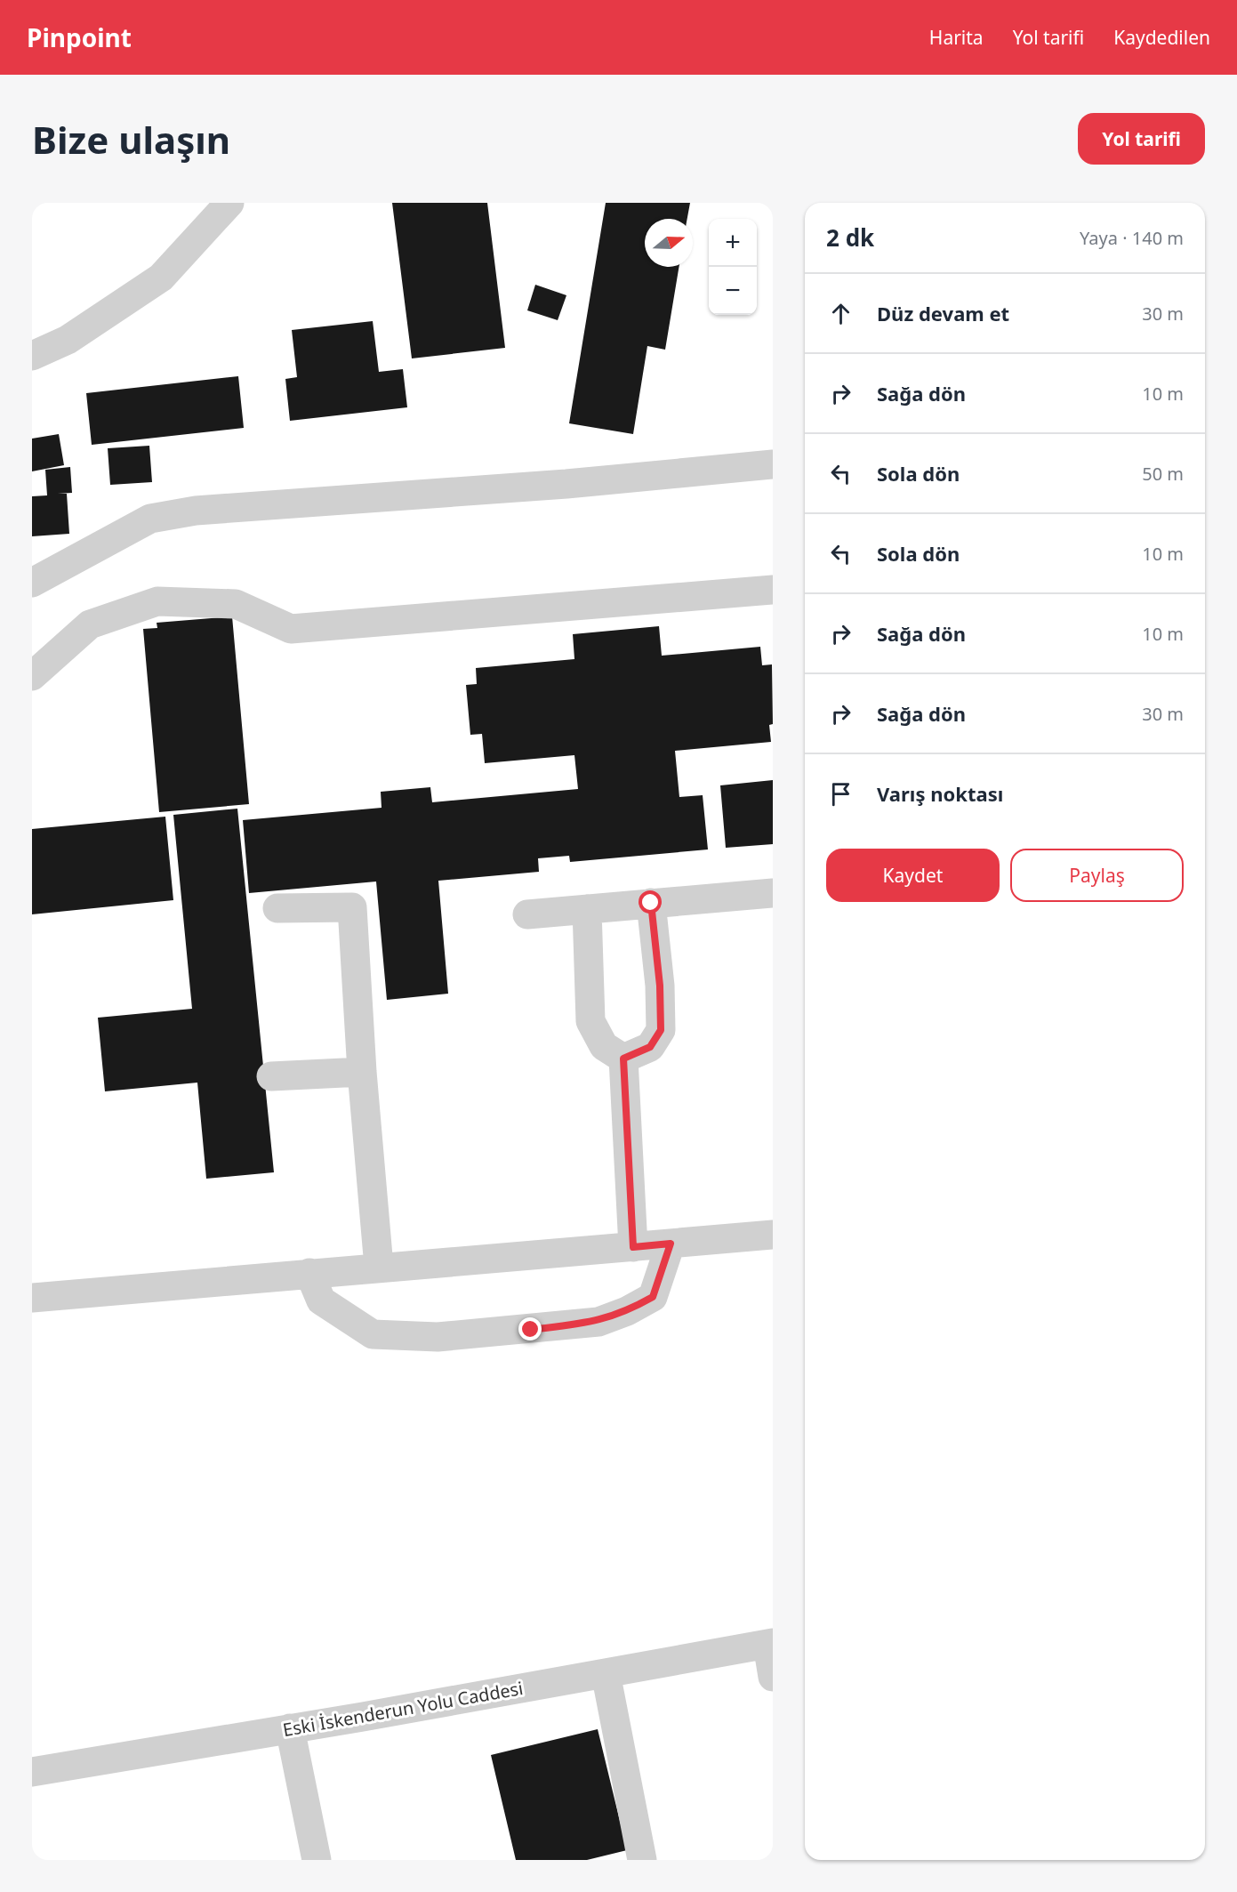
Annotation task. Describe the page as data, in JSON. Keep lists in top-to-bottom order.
{
  "streets": {
    "street": ["Eski İskenderun Yolu Caddesi"]
  },
  "north": "right",
  "page": {
    "header": "Pinpoint",
    "nav": ["Harita", "Yol tarifi", "Kaydedilen"],
    "buttons": [
      "Yol tarifi",
      ["Kaydet", "Paylaş"]
    ],
    "title": "Bize ulaşın",
    "heading": ["2 dk", "Yaya · 140 m"],
    "map_buttons": ["+", "−"],
    "list": [
      ["Düz devam et", "30 m"],
      ["Sağa dön", "10 m"],
      ["Sola dön", "50 m"],
      ["Sola dön", "10 m"],
      ["Sağa dön", "10 m"],
      ["Sağa dön", "30 m"],
      "Varış noktası"
    ]
  }
}
